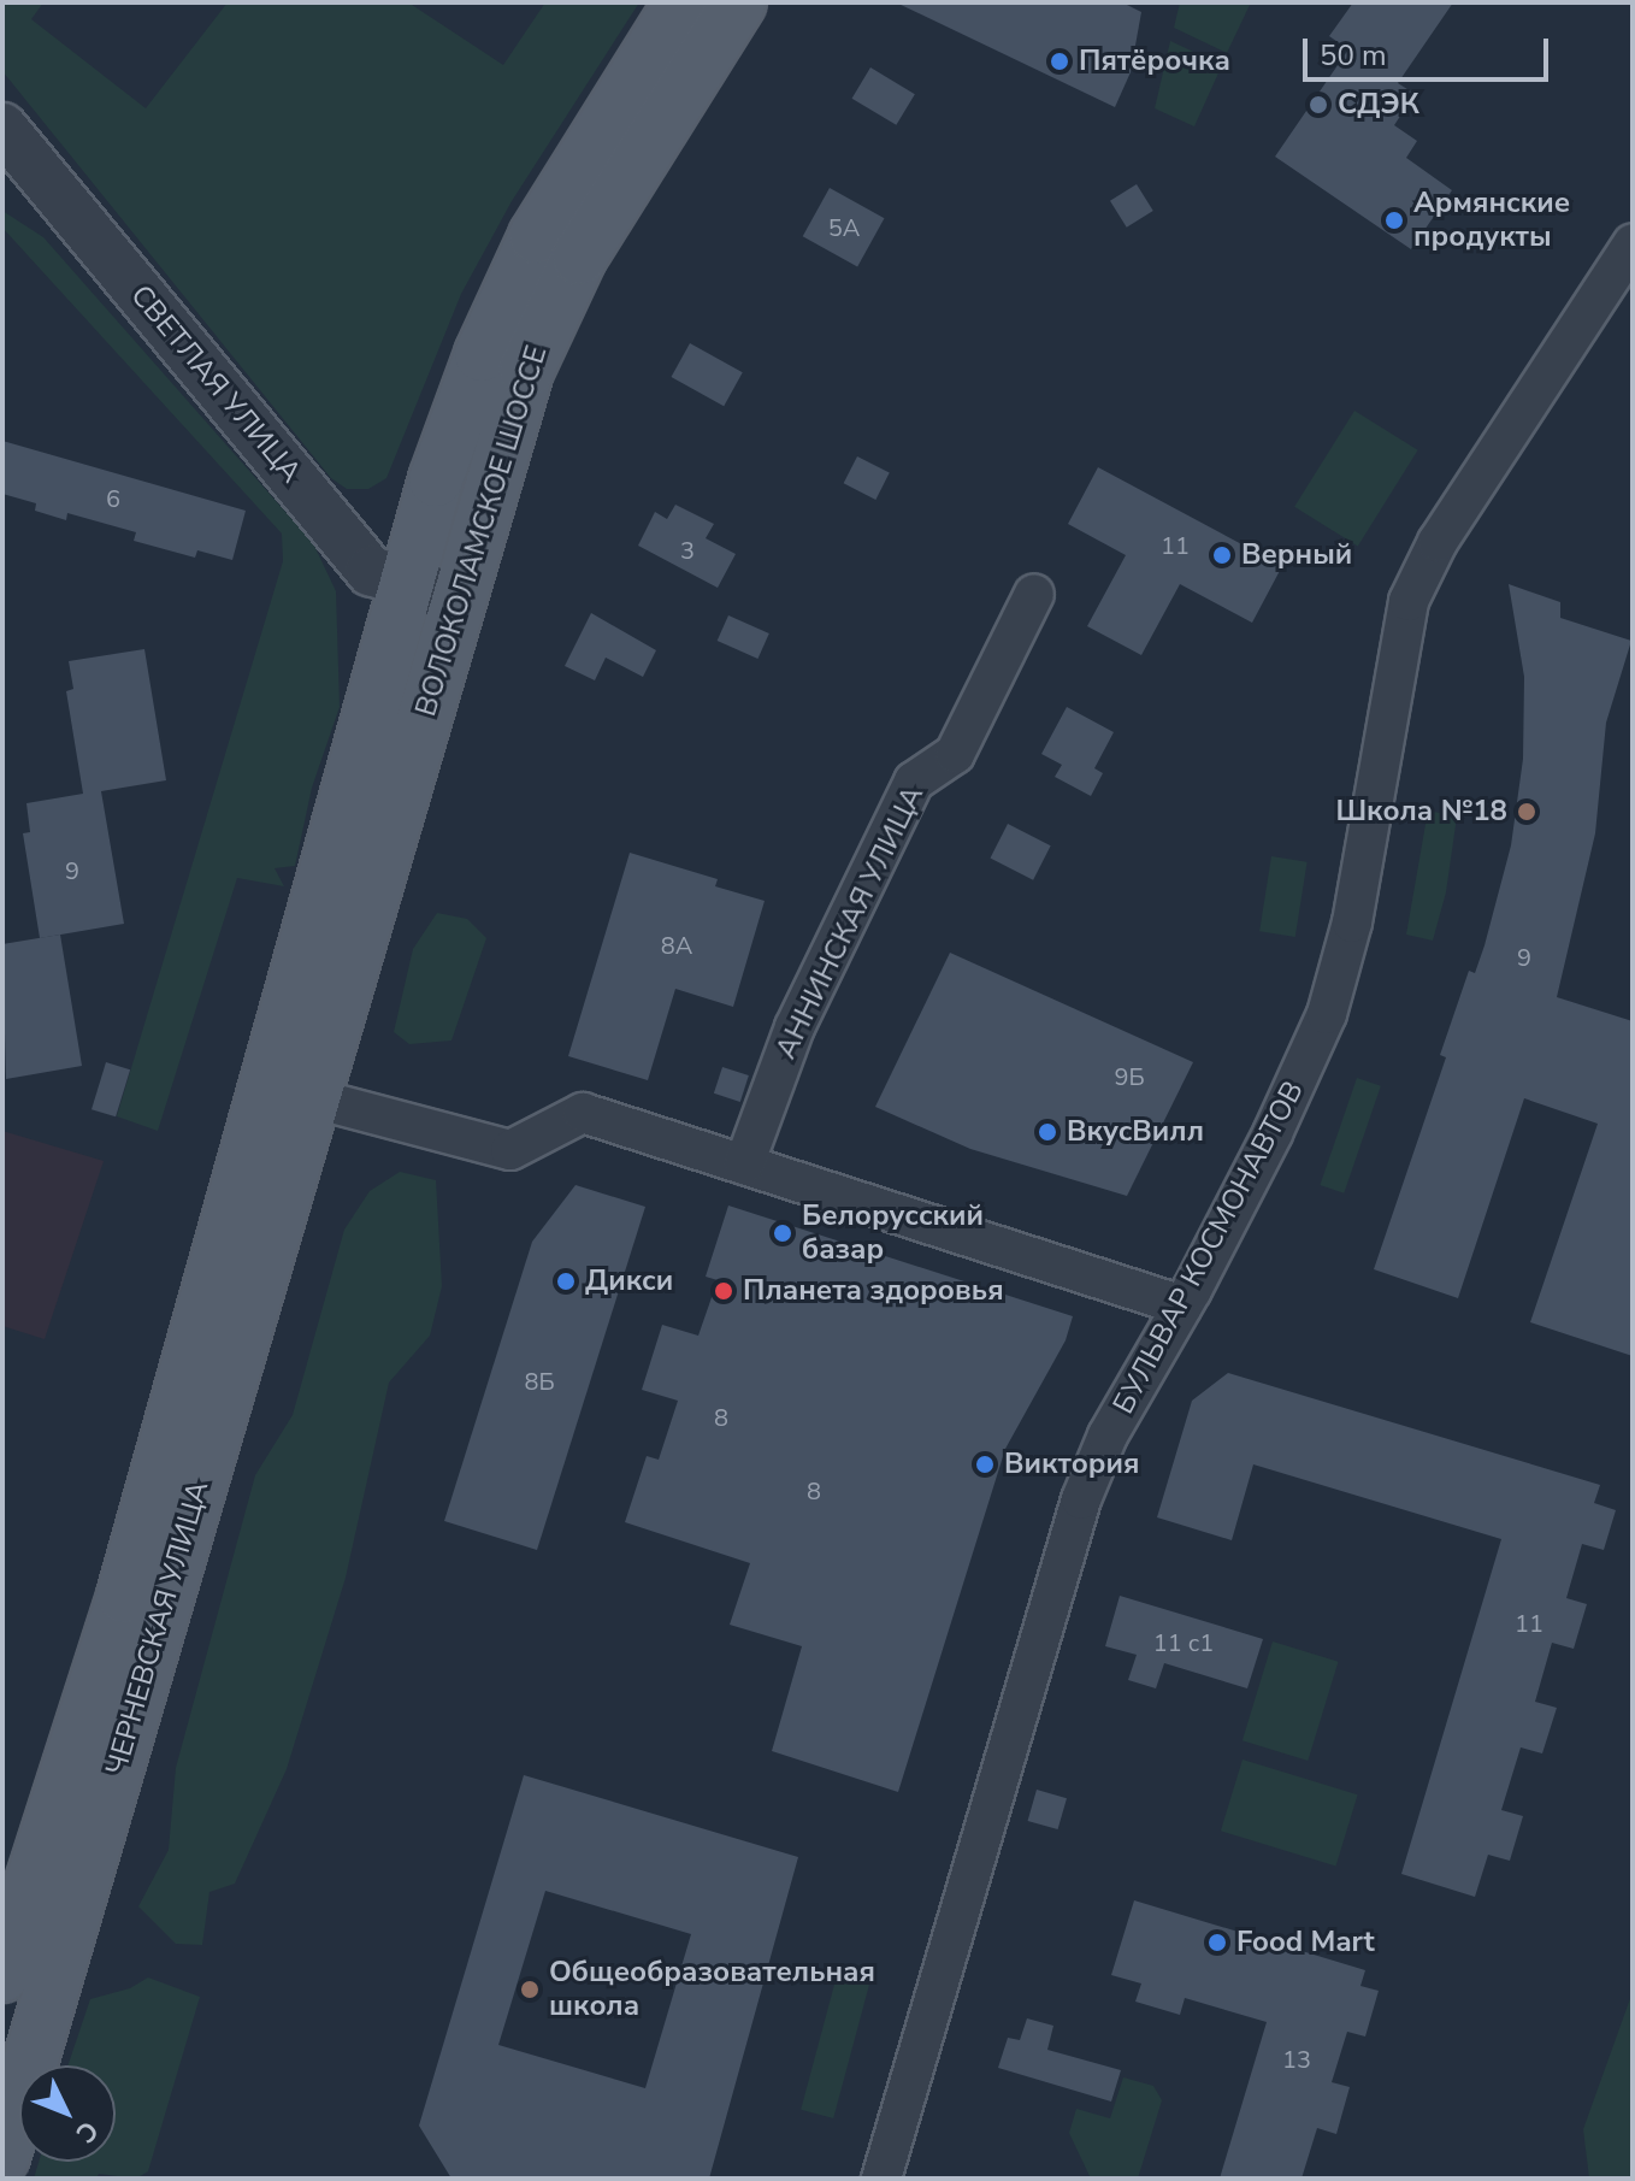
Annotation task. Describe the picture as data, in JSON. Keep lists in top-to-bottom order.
{
  "streets": {
    "main road": ["ВОЛОКОЛАМСКОЕ ШОССЕ", "ЧЕРНЕВСКАЯ УЛИЦА"],
    "street": ["СВЕТЛАЯ УЛИЦА", "АННИНСКАЯ УЛИЦА", "БУЛЬВАР КОСМОНАВТОВ"]
  },
  "crossings": [
    ["СВЕТЛАЯ УЛИЦА", "ВОЛОКОЛАМСКОЕ ШОССЕ"],
    ["ВОЛОКОЛАМСКОЕ ШОССЕ", "ЧЕРНЕВСКАЯ УЛИЦА"]
  ],
  "places": [
    "Пятёрочка",
    "СДЭК",
    "Армянские продукты",
    "Верный",
    "Школа №18",
    "ВкусВилл",
    "Белорусский базар",
    "Дикси",
    "Планета здоровья",
    "Виктория",
    "Food Mart",
    "Общеобразовательная школа"
  ],
  "house_numbers": [
    "5А",
    "6",
    "11",
    "3",
    "9",
    "8А",
    "9",
    "9Б",
    "8Б",
    "8",
    "8",
    "11",
    "11 с1",
    "13"
  ],
  "scale_bar": "50 m",
  "north": "bottom right"
}
